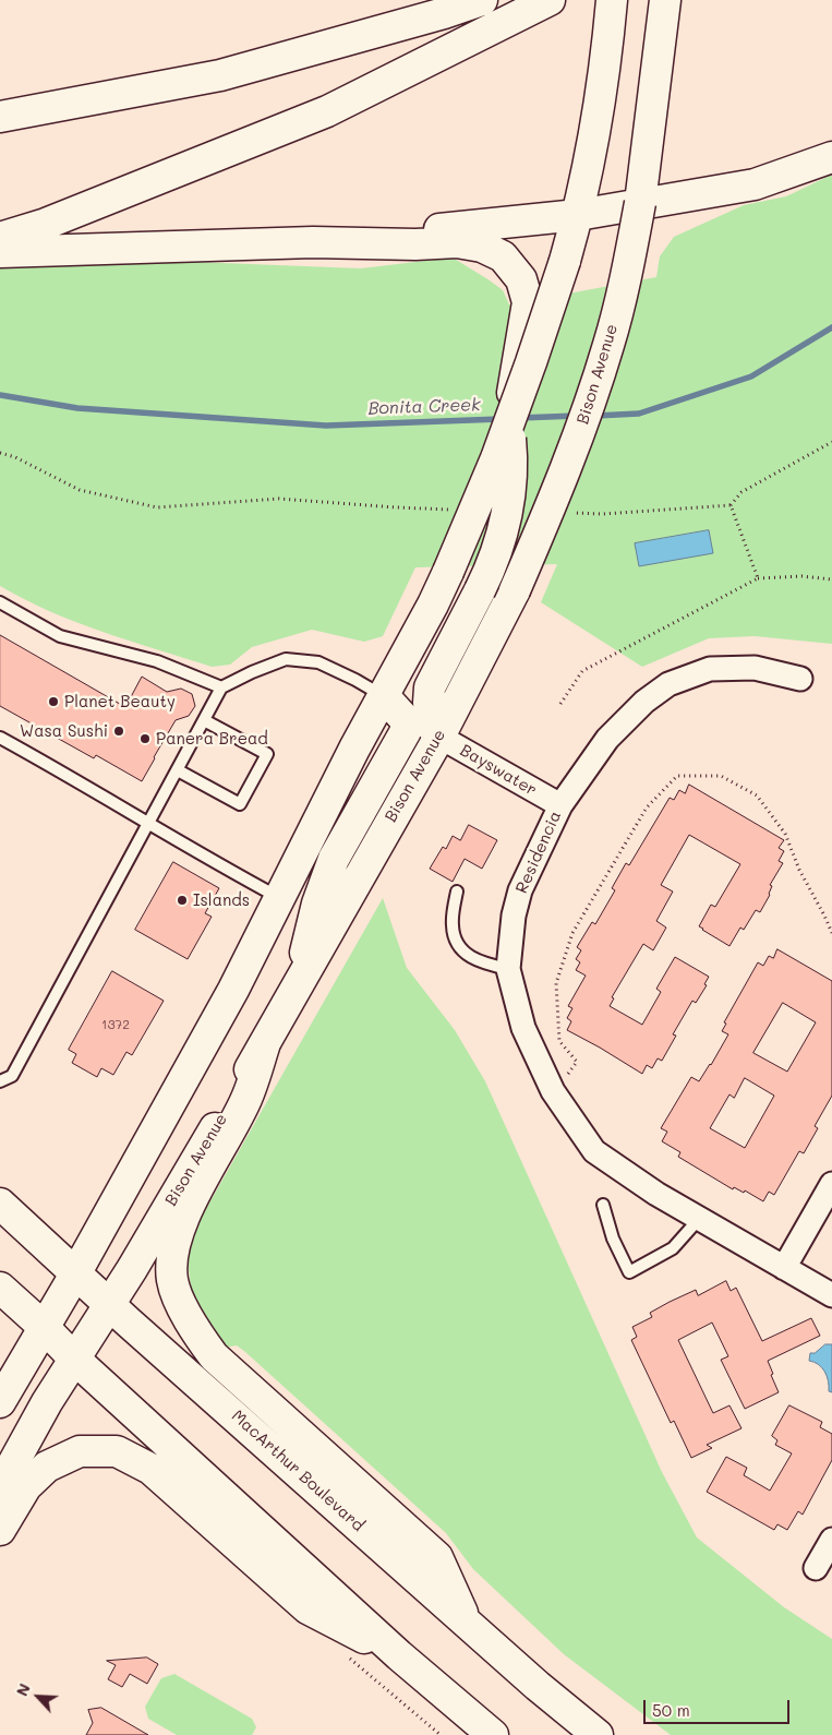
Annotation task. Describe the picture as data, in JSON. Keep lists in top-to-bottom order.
{
  "streets": {
    "main road": ["Bison Avenue", "MacArthur Boulevard"],
    "street": ["Bayswater", "Residencia"]
  },
  "crossings": [
    ["Bison Avenue", "Bayswater"],
    ["Bison Avenue", "MacArthur Boulevard"],
    ["Bayswater", "Residencia"]
  ],
  "water": ["Bonita Creek"],
  "places": [
    "Planet Beauty",
    "Wasa Sushi",
    "Panera Bread",
    "Islands"
  ],
  "house_numbers": ["1372"],
  "scale_bar": "50 m",
  "north": "top left"
}
